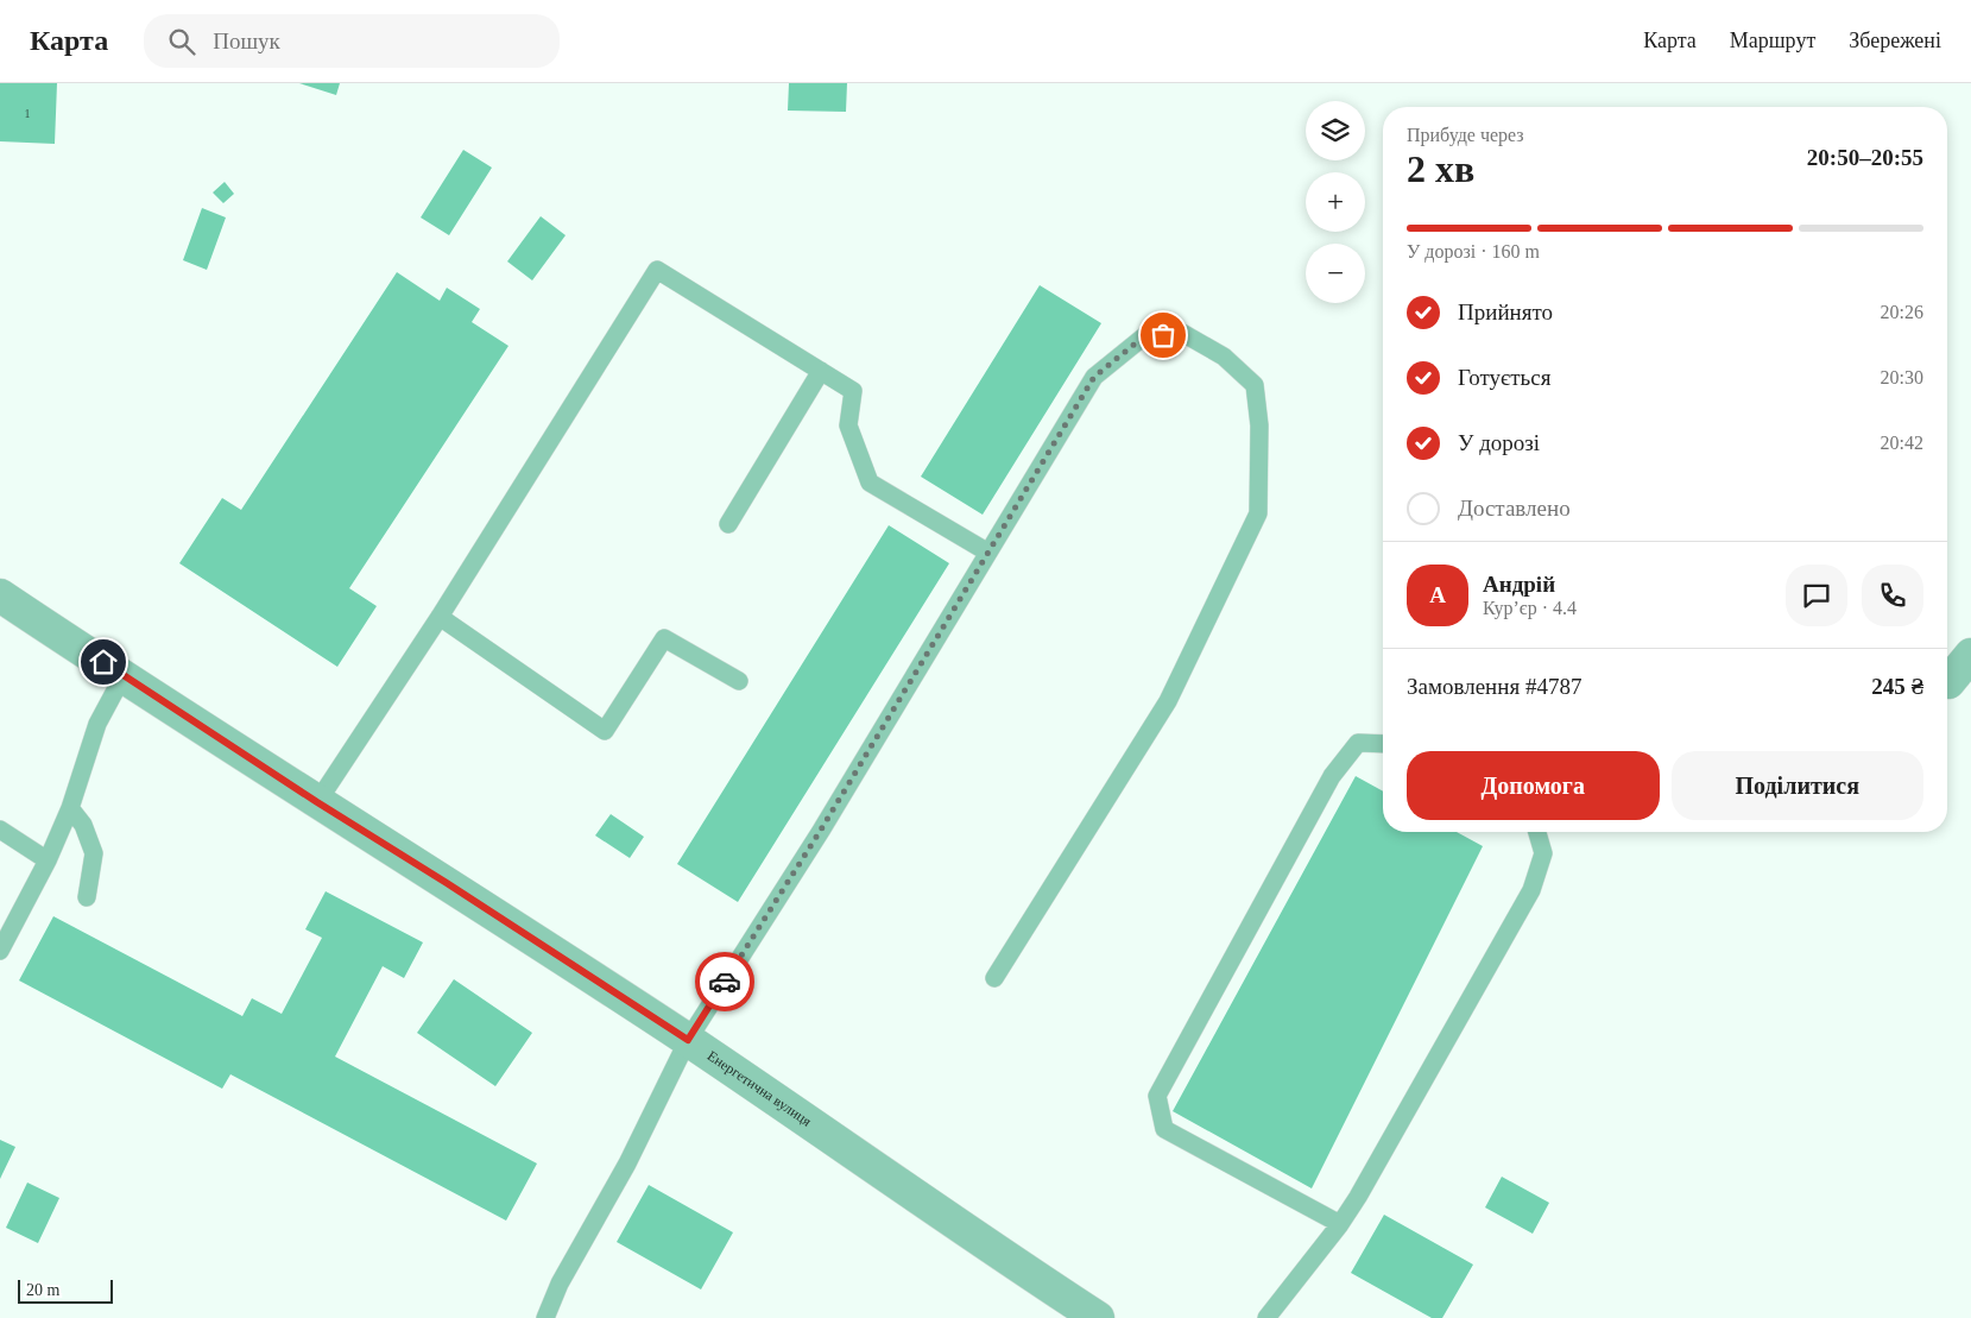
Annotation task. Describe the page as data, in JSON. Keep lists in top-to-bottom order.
{
  "streets": {
    "street": ["Енергетична вулиця"]
  },
  "house_numbers": ["1"],
  "scale_bar": "20 m",
  "page": {
    "header": "Карта",
    "search": "Пошук",
    "nav": ["Карта", "Маршрут", "Збережені"],
    "map_buttons": ["+", "−"],
    "heading": ["2 хв", "Прибуде через", "20:50–20:55"],
    "panel": [
      "Андрій",
      "Кур’єр · 4.4",
      "Замовлення #4787",
      "245 ₴"
    ],
    "bar": "У дорозі · 160 m",
    "list": [
      ["Прийнято", "20:26"],
      ["Готується", "20:30"],
      ["У дорозі", "20:42"],
      "Доставлено"
    ],
    "round": "А",
    "buttons": ["Допомога", "Поділитися"],
    "scale": "20 m"
  }
}
